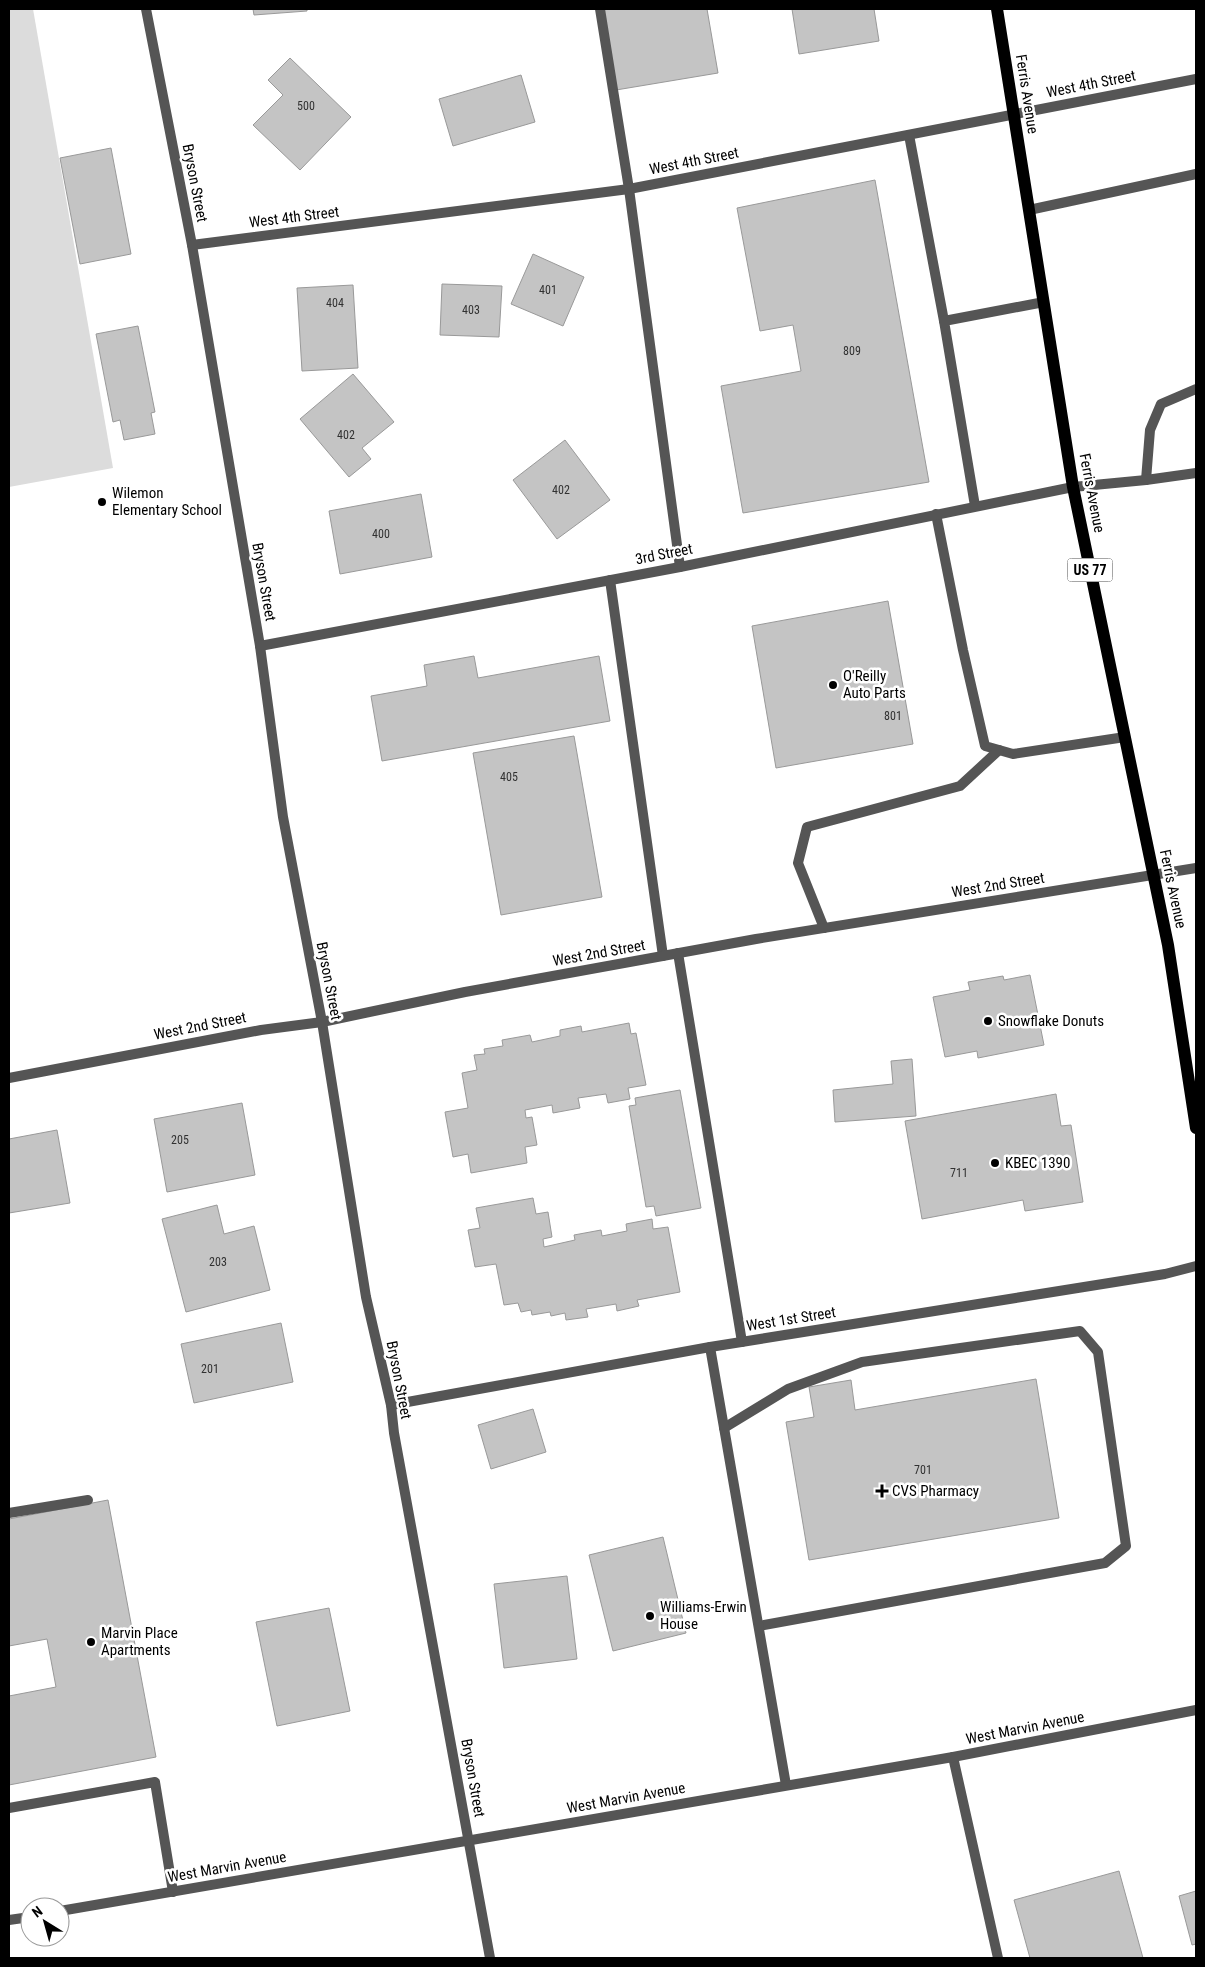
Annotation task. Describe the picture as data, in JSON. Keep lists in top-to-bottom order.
{
  "streets": {
    "main road": ["Ferris Avenue", "US 77"],
    "street": [
      "West 4th Street",
      "Bryson Street",
      "3rd Street",
      "West 2nd Street",
      "West 1st Street",
      "West Marvin Avenue"
    ]
  },
  "crossings": [
    ["West 4th Street", "Ferris Avenue"],
    ["West 4th Street", "Bryson Street"],
    ["Ferris Avenue", "3rd Street"],
    ["Ferris Avenue", "West 2nd Street"],
    ["Bryson Street", "3rd Street"],
    ["Bryson Street", "West 2nd Street"],
    ["Bryson Street", "West 1st Street"],
    ["Bryson Street", "West Marvin Avenue"]
  ],
  "places": {
    "other": [
      "Wilemon Elementary School",
      "O'Reilly Auto Parts",
      "Snowflake Donuts",
      "KBEC 1390",
      "Williams-Erwin House",
      "Marvin Place Apartments"
    ],
    "health": ["CVS Pharmacy"]
  },
  "house_numbers": [
    "500",
    "401",
    "404",
    "403",
    "809",
    "402",
    "402",
    "400",
    "801",
    "405",
    "205",
    "711",
    "203",
    "201",
    "701"
  ],
  "north": "top left"
}
